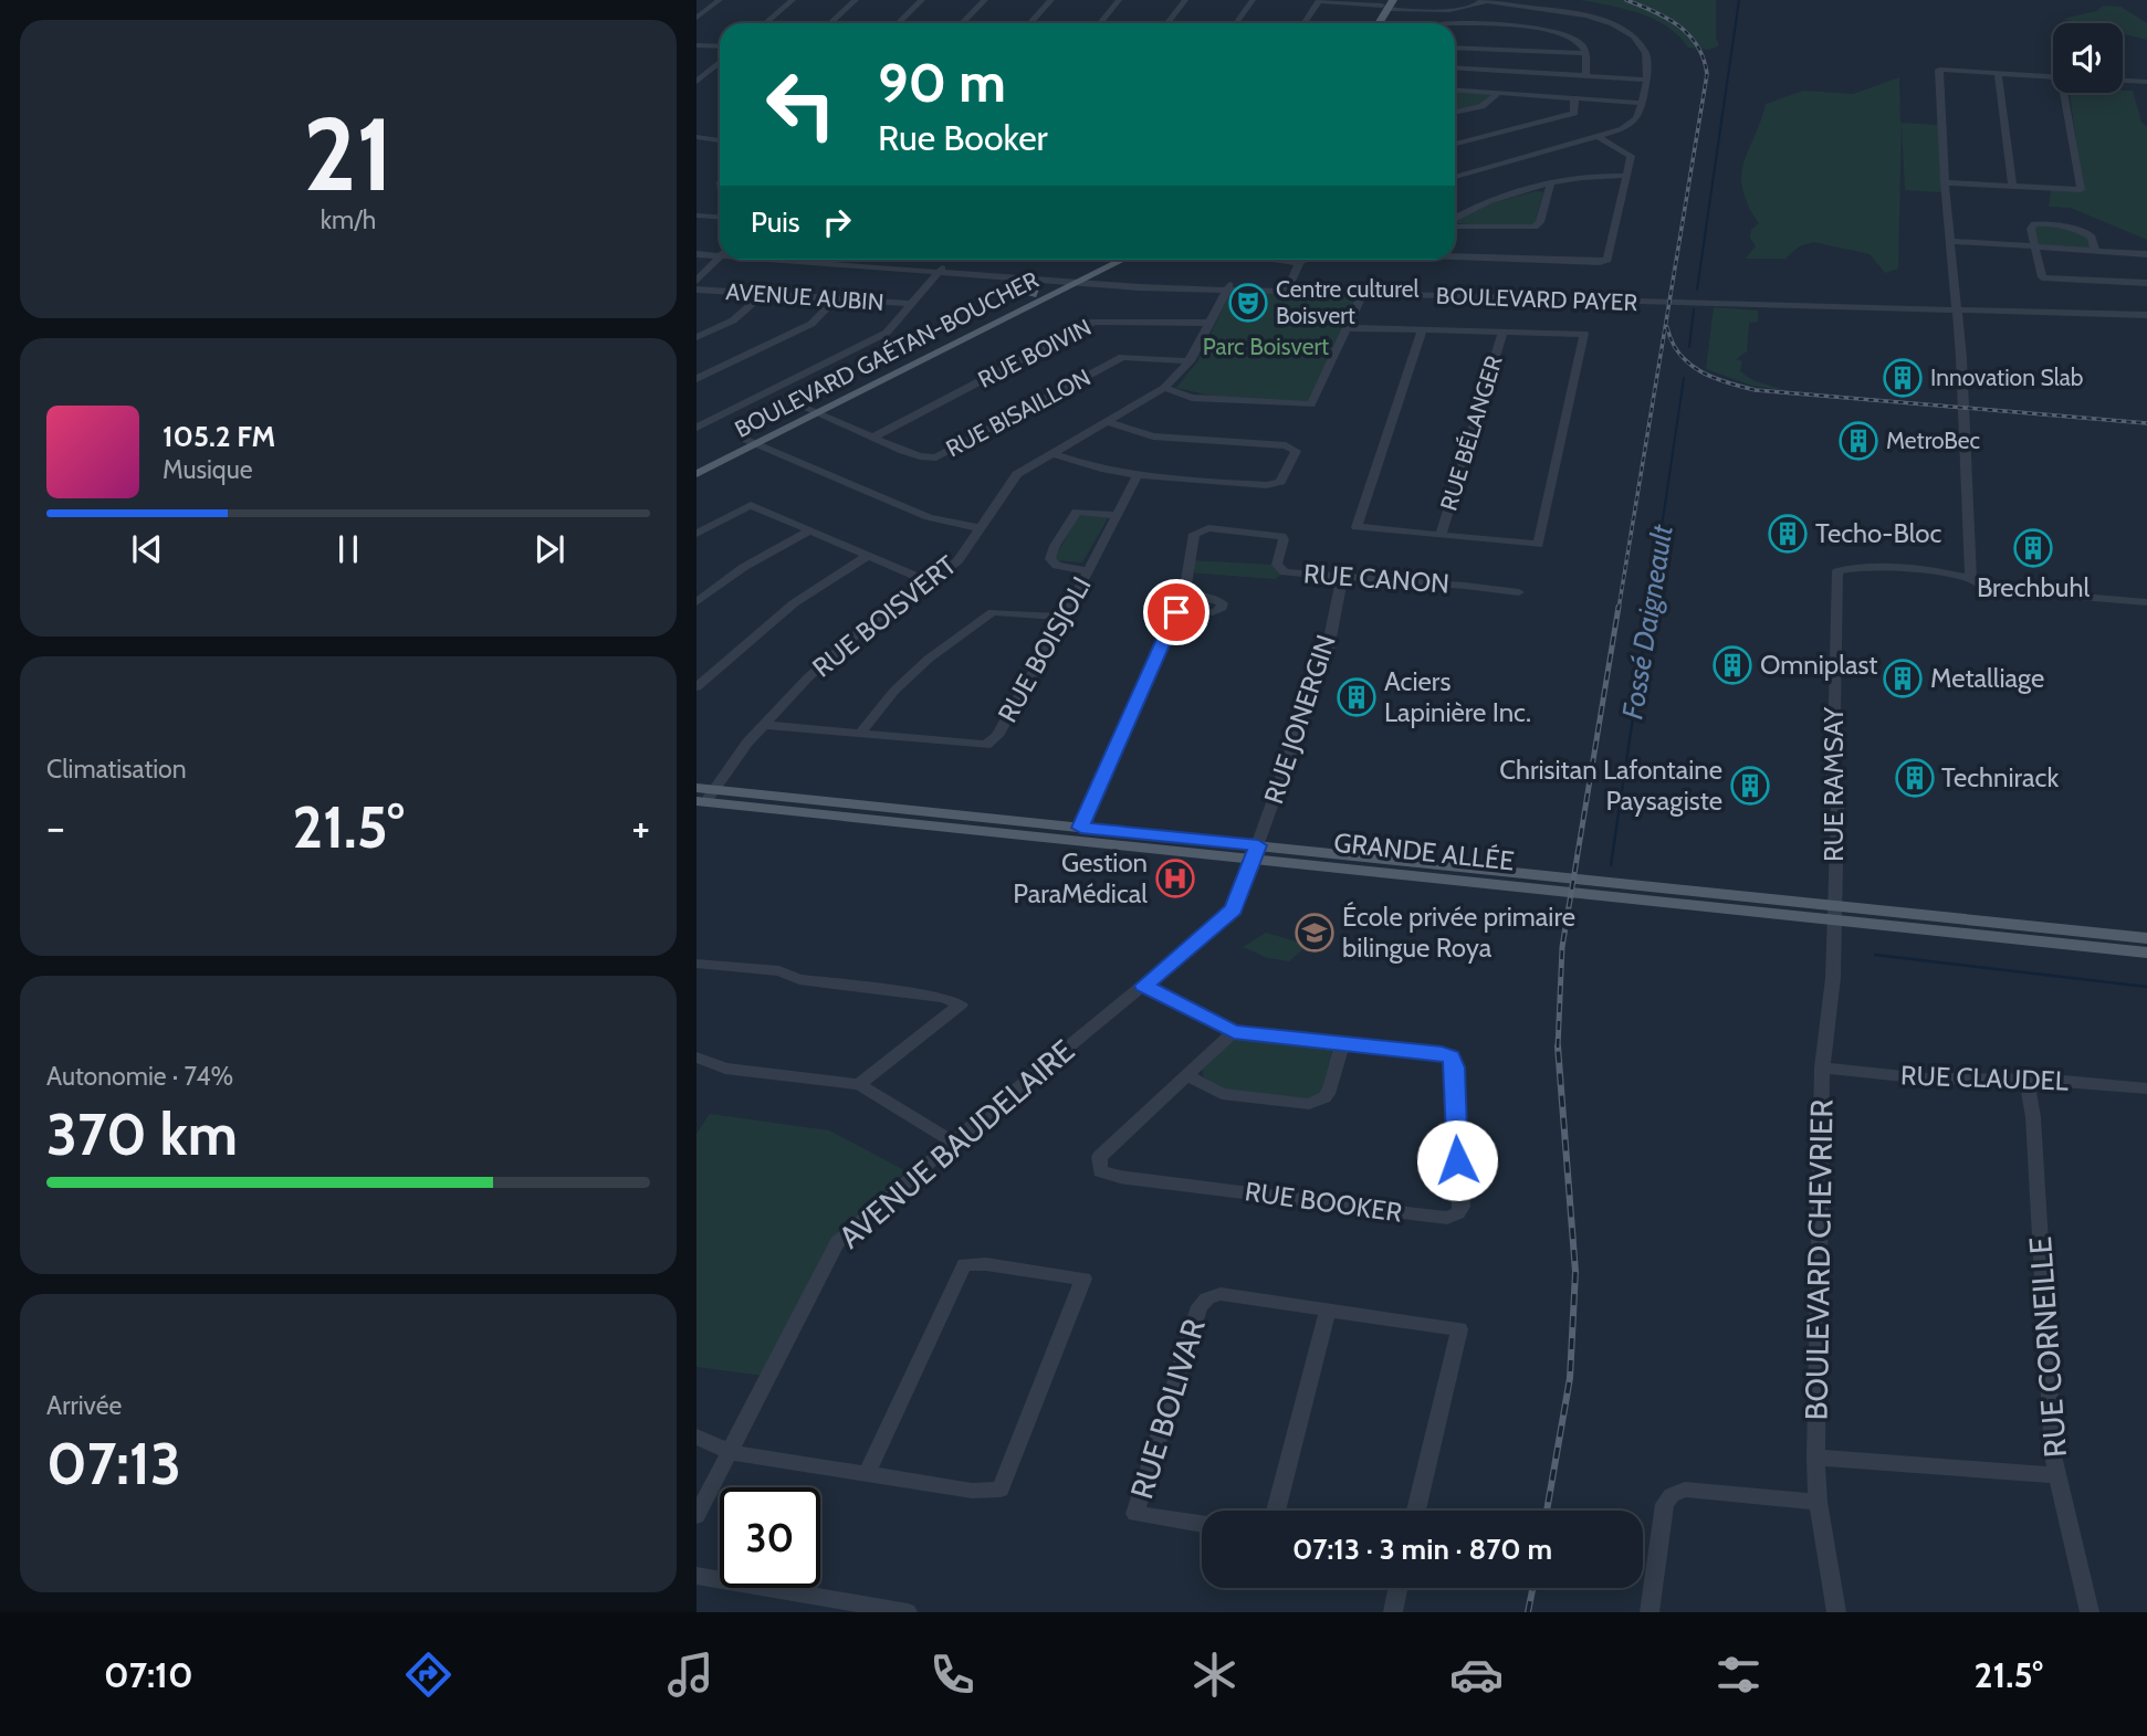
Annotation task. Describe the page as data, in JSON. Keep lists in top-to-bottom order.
{
  "streets": {
    "main road": ["BOULEVARD GAÉTAN-BOUCHER", "GRANDE ALLÉE"],
    "street": [
      "AVENUE AUBIN",
      "BOULEVARD PAYER",
      "RUE BOIVIN",
      "RUE BISAILLON",
      "RUE BÉLANGER",
      "RUE CANON",
      "RUE BOISVERT",
      "RUE BOISJOLI",
      "RUE JONERGIN",
      "RUE RAMSAY",
      "RUE CLAUDEL",
      "AVENUE BAUDELAIRE",
      "RUE BOOKER",
      "BOULEVARD CHEVRIER",
      "RUE CORNEILLE",
      "RUE BOLIVAR"
    ]
  },
  "crossings": [
    ["BOULEVARD PAYER", "BOULEVARD GAÉTAN-BOUCHER"],
    ["BOULEVARD PAYER", "RUE BOISVERT"],
    ["RUE BOIVIN", "RUE BISAILLON"],
    ["RUE BOIVIN", "RUE BOISVERT"],
    ["BOULEVARD GAÉTAN-BOUCHER", "RUE BISAILLON"],
    ["RUE BISAILLON", "RUE BOISVERT"],
    ["RUE CANON", "RUE JONERGIN"],
    ["RUE CANON", "GRANDE ALLÉE"],
    ["RUE BOISVERT", "RUE BOISJOLI"],
    ["RUE BOISVERT", "GRANDE ALLÉE"],
    ["RUE JONERGIN", "GRANDE ALLÉE"],
    ["RUE JONERGIN", "AVENUE BAUDELAIRE"],
    ["RUE RAMSAY", "GRANDE ALLÉE"],
    ["RUE RAMSAY", "BOULEVARD CHEVRIER"],
    ["GRANDE ALLÉE", "AVENUE BAUDELAIRE"],
    ["GRANDE ALLÉE", "BOULEVARD CHEVRIER"],
    ["RUE CLAUDEL", "BOULEVARD CHEVRIER"],
    ["RUE CLAUDEL", "RUE CORNEILLE"],
    ["AVENUE BAUDELAIRE", "RUE BOOKER"]
  ],
  "water": ["Fossé Daigneault"],
  "parks": ["Parc Boisvert"],
  "places": {
    "theatre": ["Centre culturel Boisvert"],
    "building": [
      "Innovation Slab",
      "MetroBec",
      "Techo-Bloc",
      "Brechbuhl",
      "Omniplast",
      "Metalliage",
      "Aciers Lapinière Inc.",
      "Technirack",
      "Chrisitan Lafontaine Paysagiste"
    ],
    "hospital": ["Gestion ParaMédical"],
    "school or university": ["École privée primaire bilingue Roya"]
  },
  "page": {
    "tile": [
      ["21", "km/h"],
      "Climatisation",
      ["Autonomie · 74%", "370 km"],
      ["Arrivée", "07:13"]
    ],
    "turn": ["90 m", "Rue Booker"],
    "then": "Puis",
    "song": ["105.2 FM", "Musique"],
    "heat": ["−", "21.5°", "+"],
    "limit": "30",
    "trip": "07:13 · 3 min · 870 m",
    "tabs": ["07:10", "21.5°"]
  }
}
